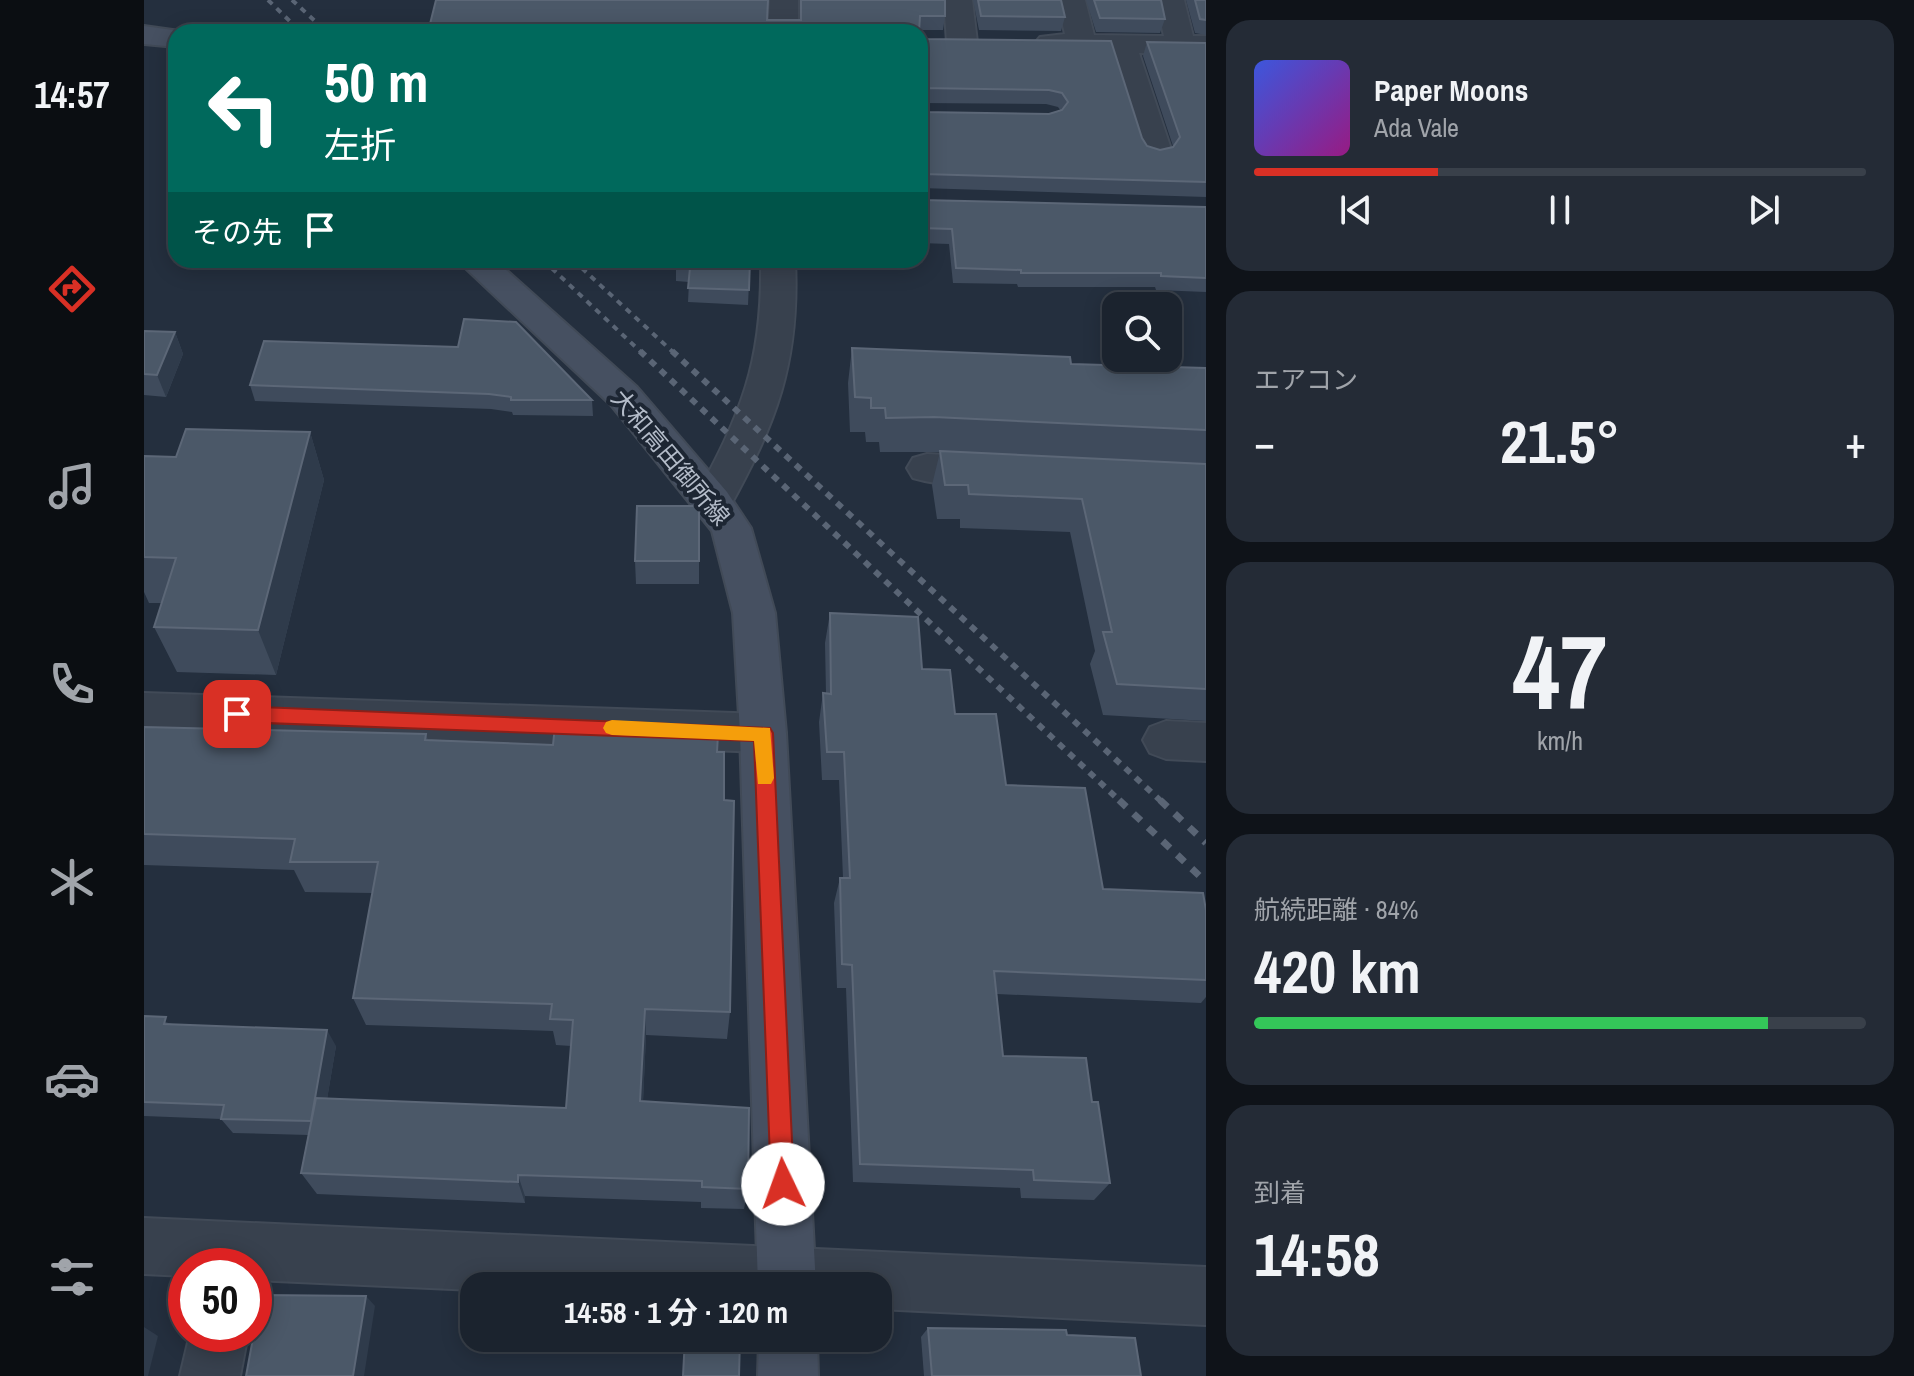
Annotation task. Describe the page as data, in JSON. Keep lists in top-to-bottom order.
{
  "streets": {
    "main road": ["大和高田御所線"]
  },
  "page": {
    "tabs": "14:57",
    "turn": ["50 m", "左折"],
    "song": ["Paper Moons", "Ada Vale"],
    "then": "その先",
    "tile": [
      "エアコン",
      ["47", "km/h"],
      ["航続距離 · 84%", "420 km"],
      ["到着", "14:58"]
    ],
    "heat": ["−", "21.5°", "+"],
    "limit": "50",
    "trip": "14:58 · 1 分 · 120 m"
  }
}
